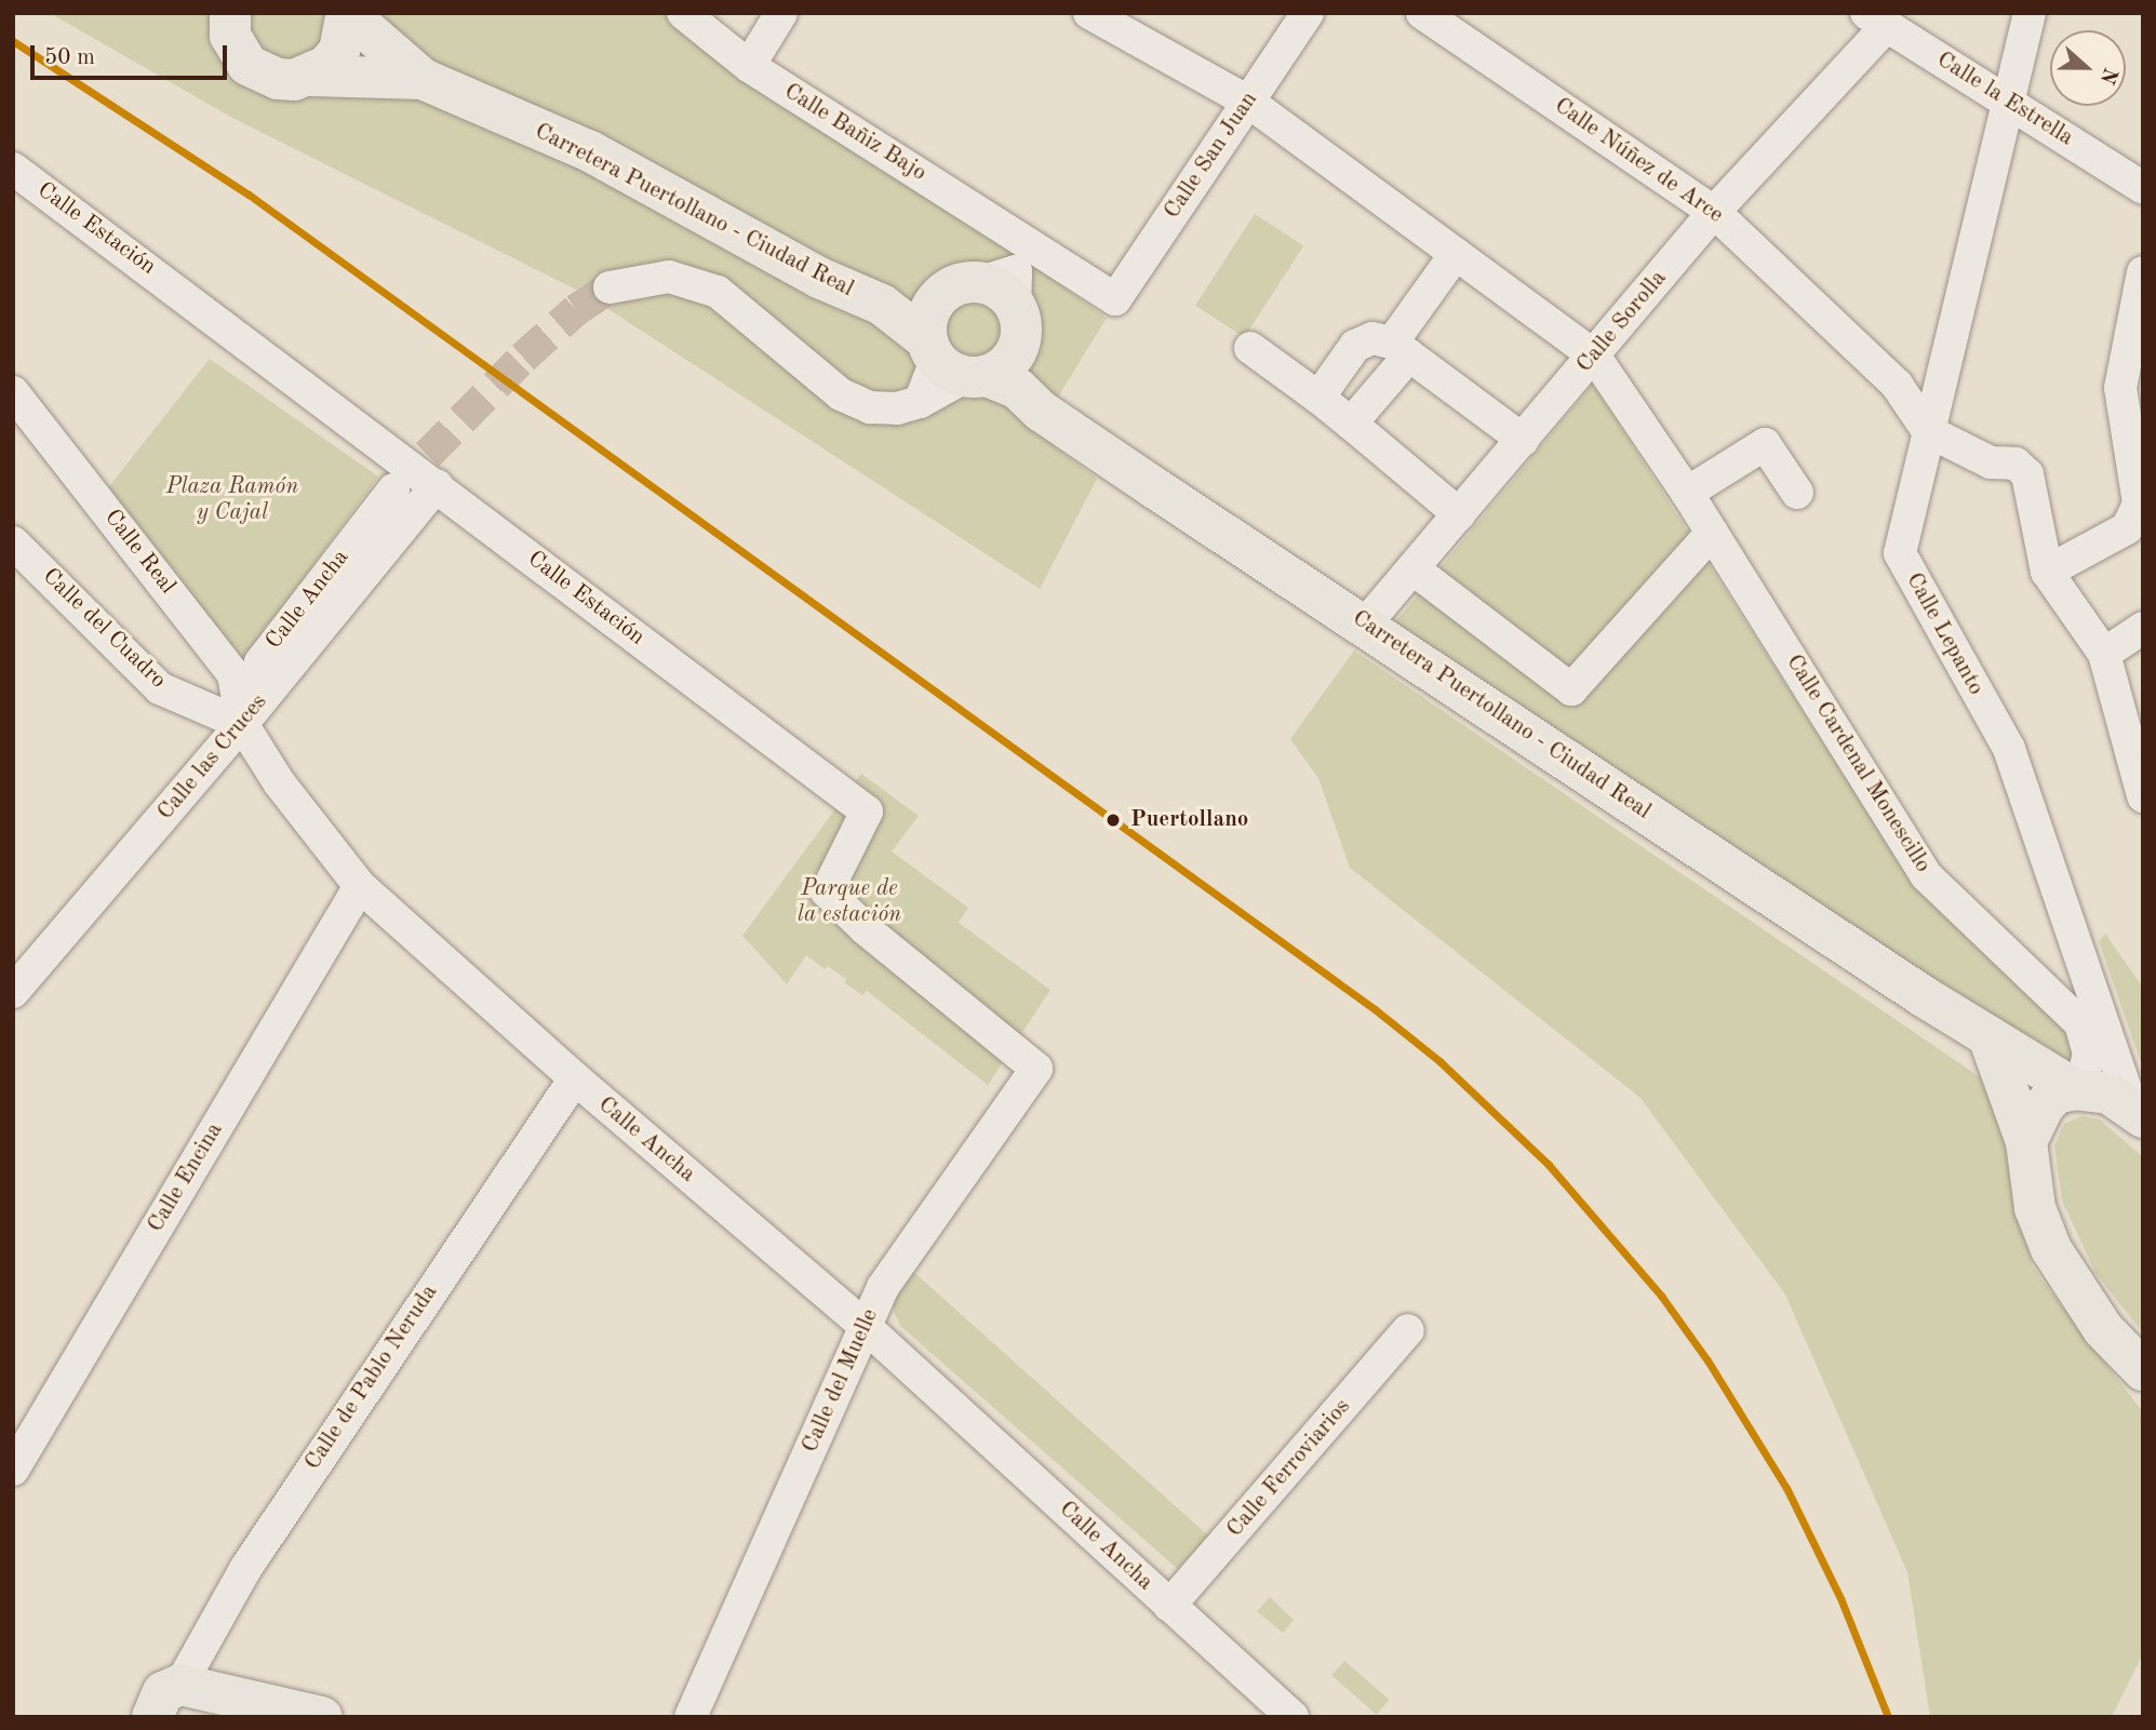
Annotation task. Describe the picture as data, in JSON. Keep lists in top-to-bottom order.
{
  "streets": {
    "main road": ["Carretera Puertollano - Ciudad Real"],
    "street": [
      "Calle la Estrella",
      "Calle Bañiz Bajo",
      "Calle San Juan",
      "Calle Núñez de Arce",
      "Calle Estación",
      "Calle Sorolla",
      "Calle Real",
      "Calle Ancha",
      "Calle del Cuadro",
      "Calle Lepanto",
      "Calle las Cruces",
      "Calle Cardenal Monescillo",
      "Calle Encina",
      "Calle de Pablo Neruda",
      "Calle del Muelle",
      "Calle Ferroviarios"
    ]
  },
  "crossings": [
    ["Calle la Estrella", "Calle Sorolla"],
    ["Calle la Estrella", "Calle Lepanto"],
    ["Calle Bañiz Bajo", "Calle San Juan"],
    ["Calle Bañiz Bajo", "Carretera Puertollano - Ciudad Real"],
    ["Calle San Juan", "Calle Cardenal Monescillo"],
    ["Calle Núñez de Arce", "Calle Sorolla"],
    ["Calle Núñez de Arce", "Calle Lepanto"],
    ["Carretera Puertollano - Ciudad Real", "Calle Sorolla"],
    ["Carretera Puertollano - Ciudad Real", "Calle Lepanto"],
    ["Carretera Puertollano - Ciudad Real", "Calle Cardenal Monescillo"],
    ["Calle Estación", "Calle las Cruces"],
    ["Calle Estación", "Calle del Muelle"],
    ["Calle Sorolla", "Calle Cardenal Monescillo"],
    ["Calle Real", "Calle Ancha"],
    ["Calle Real", "Calle del Cuadro"],
    ["Calle Real", "Calle las Cruces"],
    ["Calle Ancha", "Calle del Cuadro"],
    ["Calle Ancha", "Calle las Cruces"],
    ["Calle Ancha", "Calle Encina"],
    ["Calle Ancha", "Calle de Pablo Neruda"],
    ["Calle Ancha", "Calle del Muelle"],
    ["Calle Ancha", "Calle Ferroviarios"],
    ["Calle del Cuadro", "Calle las Cruces"]
  ],
  "parks": ["Plaza Ramón y Cajal", "Parque de la estación"],
  "places": ["Puertollano"],
  "scale_bar": "50 m",
  "north": "right"
}
